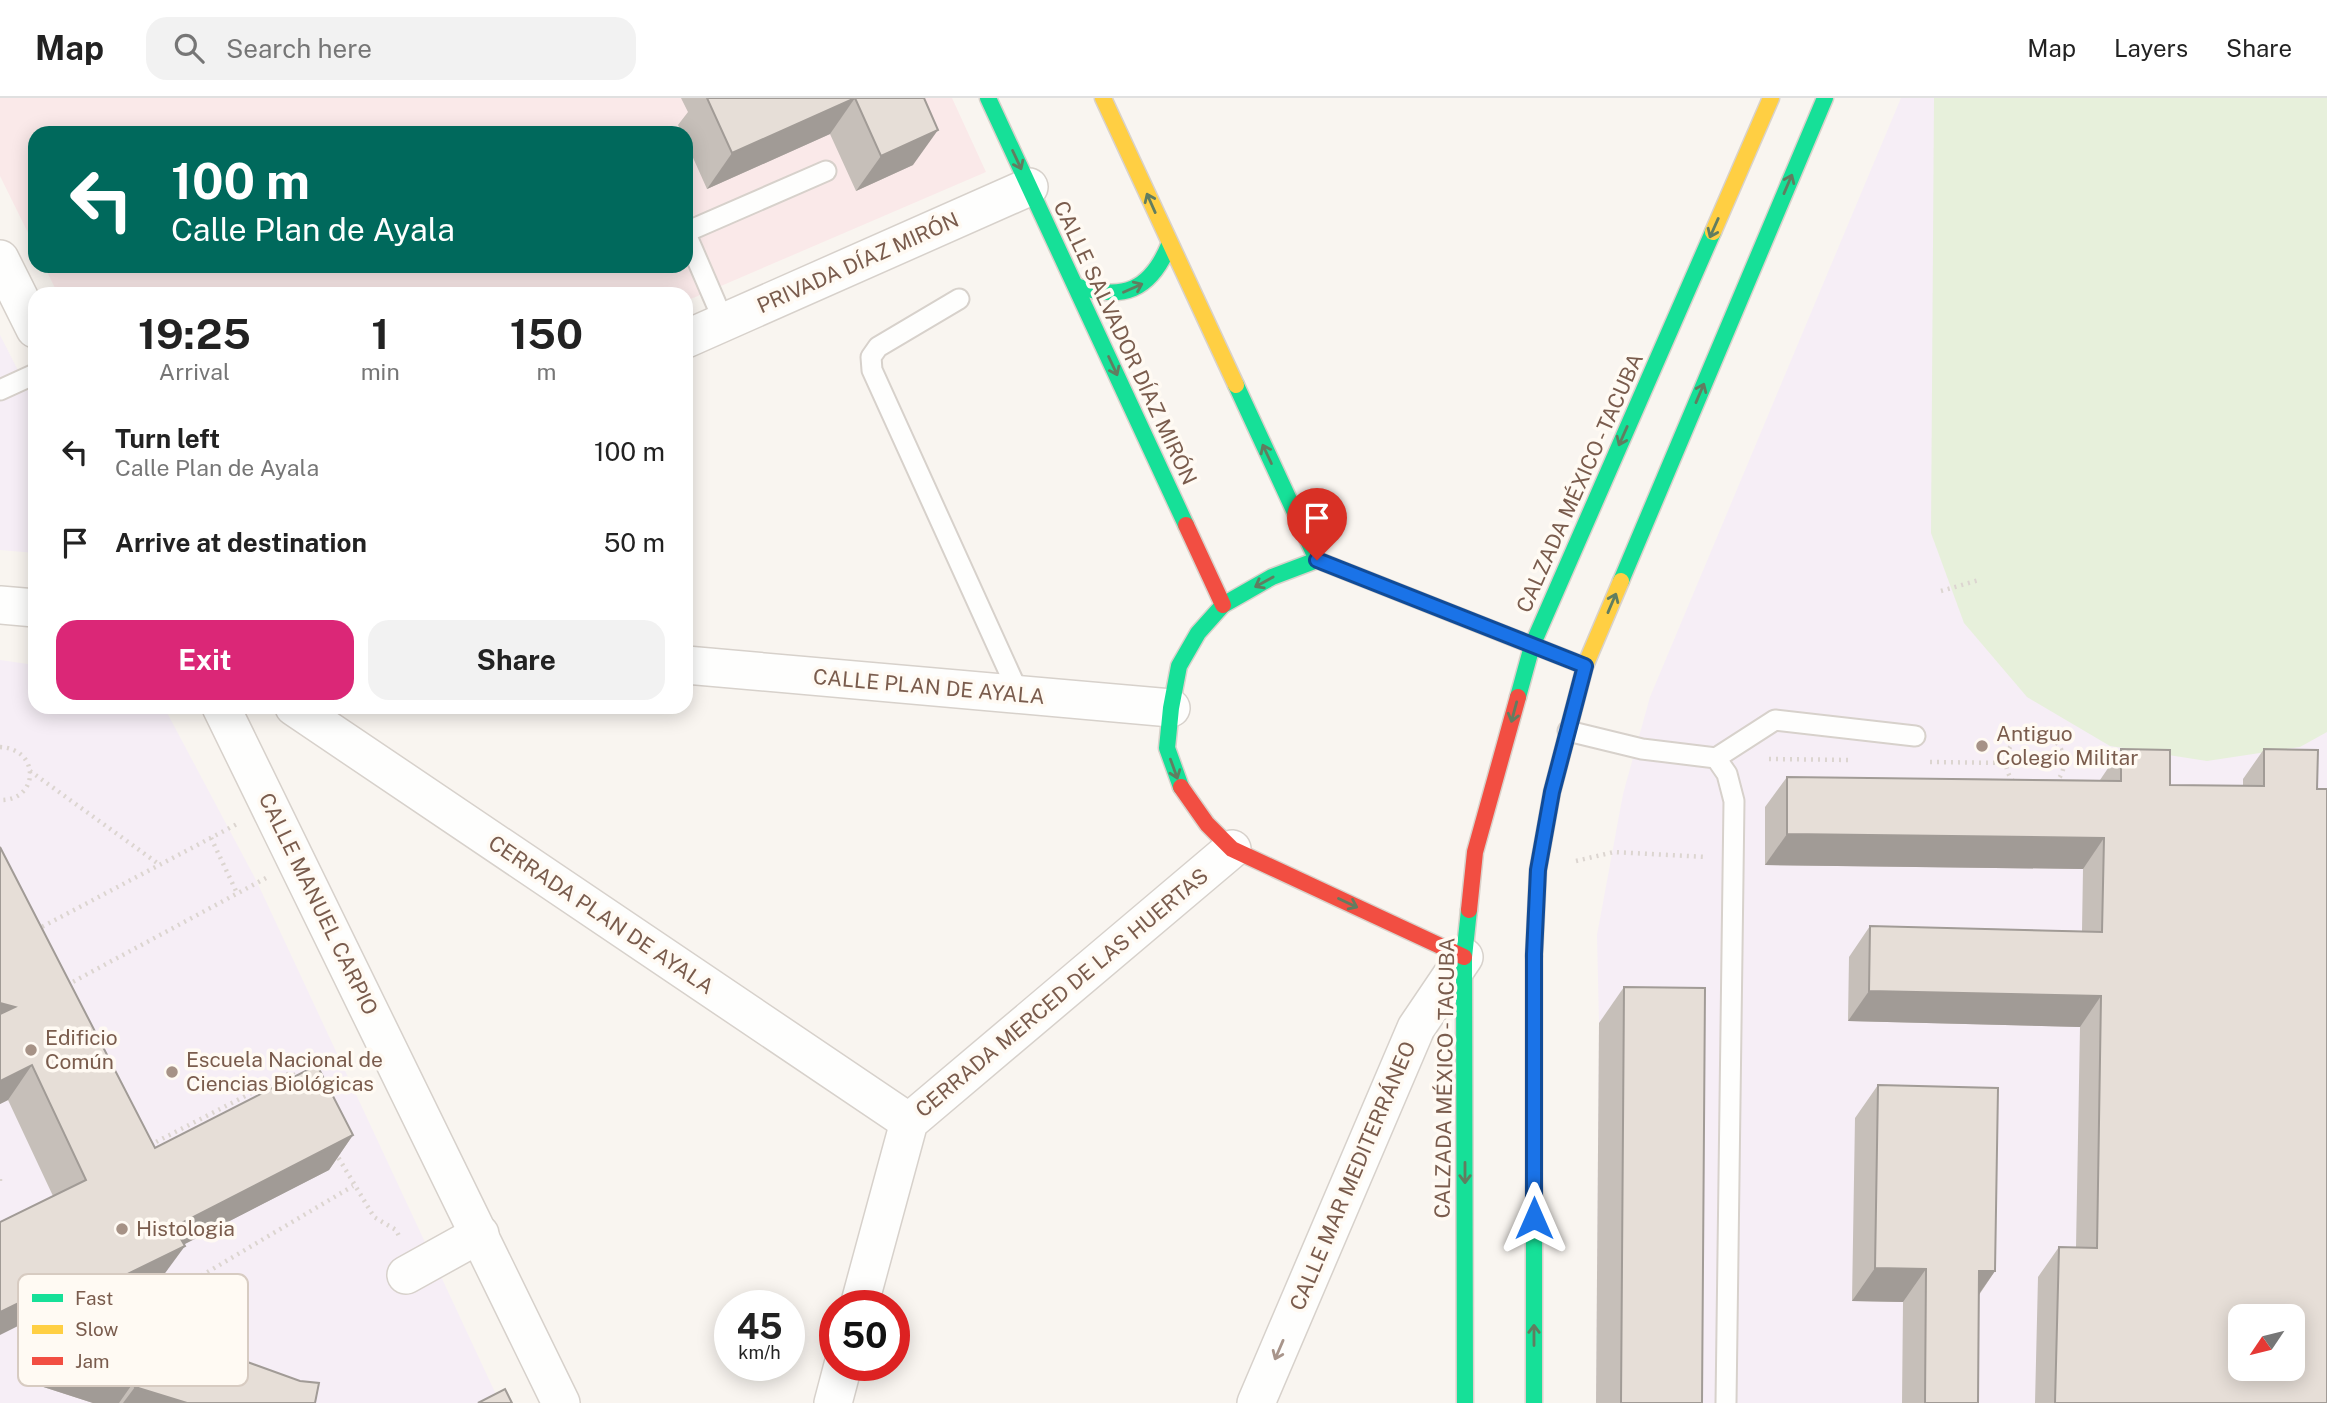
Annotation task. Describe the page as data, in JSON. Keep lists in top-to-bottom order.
{
  "streets": {
    "main road": ["CALLE SALVADOR DÍAZ MIRÓN", "CALZADA MÉXICO - TACUBA"],
    "street": [
      "PRIVADA DÍAZ MIRÓN",
      "CALLE PLAN DE AYALA",
      "CALLE MANUEL CARPIO",
      "CERRADA PLAN DE AYALA",
      "CERRADA MERCED DE LAS HUERTAS",
      "CALLE MAR MEDITERRÁNEO"
    ]
  },
  "crossings": [
    ["PRIVADA DÍAZ MIRÓN", "CALLE SALVADOR DÍAZ MIRÓN"],
    ["CALZADA MÉXICO - TACUBA", "CALLE MAR MEDITERRÁNEO"],
    ["CERRADA PLAN DE AYALA", "CERRADA MERCED DE LAS HUERTAS"]
  ],
  "one_way": ["CALLE MAR MEDITERRÁNEO"],
  "places": [
    "Antiguo Colegio Militar",
    "Edificio Común",
    "Escuela Nacional de Ciencias Biológicas",
    "Histologia"
  ],
  "legend": ["Fast", "Slow", "Jam"],
  "north": "bottom left",
  "page": {
    "header": "Map",
    "search": "Search here",
    "nav": ["Map", "Layers", "Share"],
    "turn": ["100 m", "Calle Plan de Ayala"],
    "eta": [
      "19:25",
      "Arrival",
      "1",
      "min",
      "150",
      "m"
    ],
    "list": [
      {
        "name": "Turn left",
        "note": "Calle Plan de Ayala",
        "value": "100 m"
      },
      {
        "name": "Arrive at destination",
        "value": "50 m"
      }
    ],
    "buttons": ["Exit", "Share"],
    "speed": "45 km/h",
    "limit": "50"
  }
}
